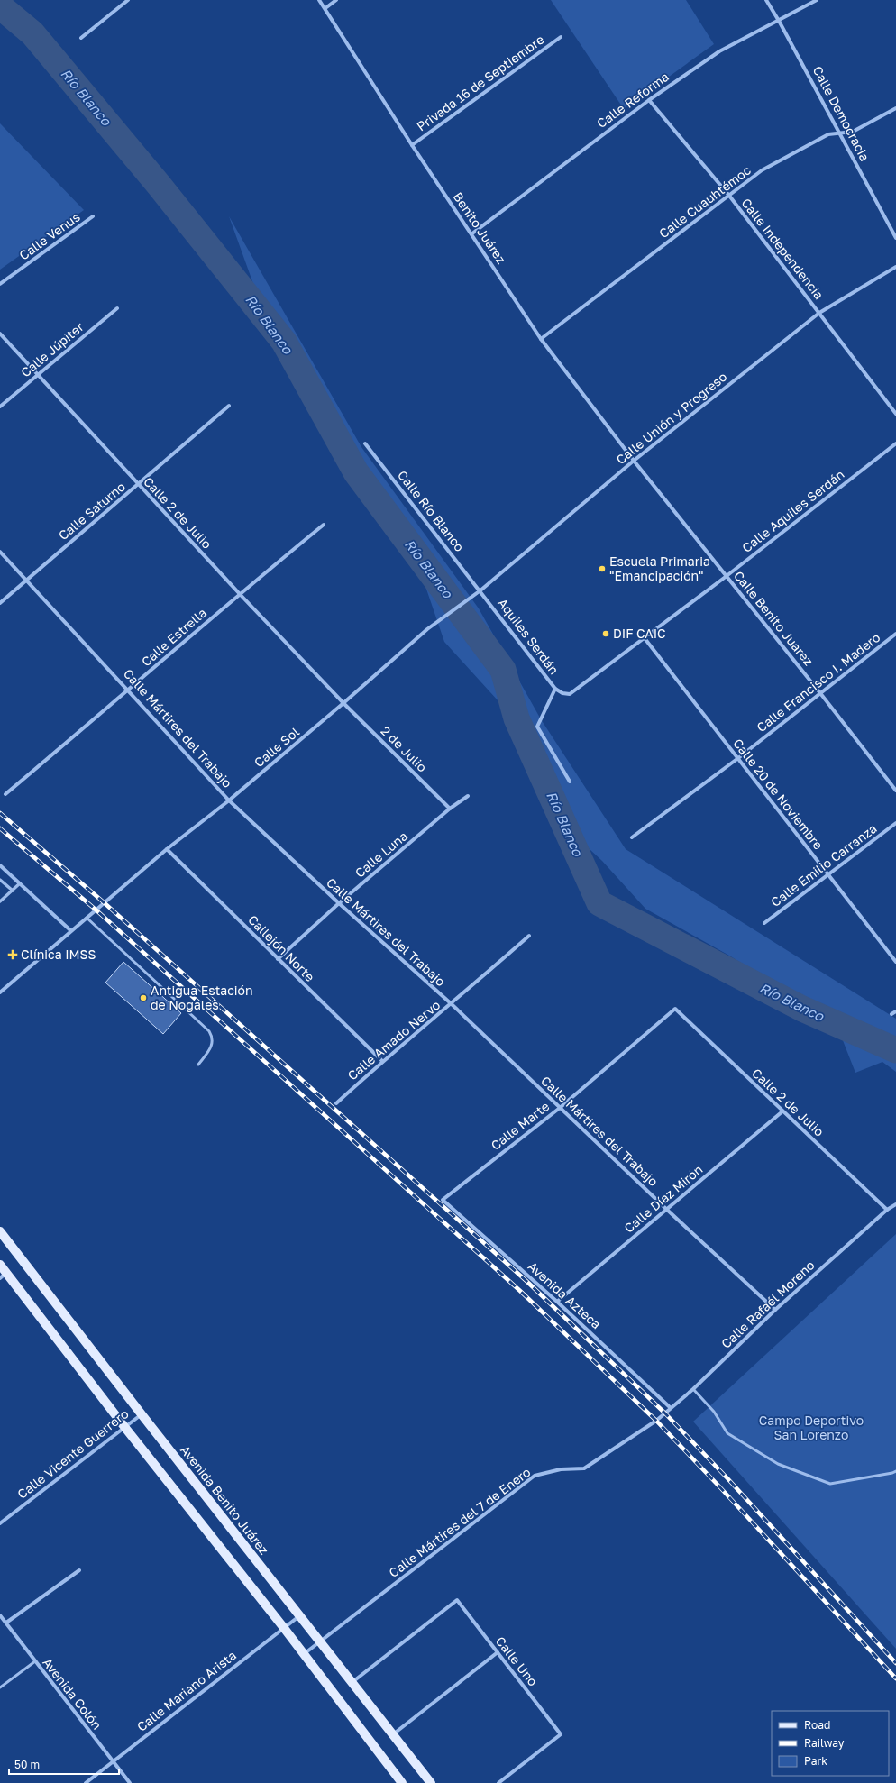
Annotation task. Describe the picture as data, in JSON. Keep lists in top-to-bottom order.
{
  "streets": {
    "main road": ["Avenida Benito Juárez"],
    "street": [
      "Privada 16 de Septiembre",
      "Calle Reforma",
      "Calle Democracia",
      "Calle Cuauhtémoc",
      "Benito Juárez",
      "Calle Venus",
      "Calle Independencia",
      "Calle Júpiter",
      "Calle Unión y Progreso",
      "Calle Saturno",
      "Calle Río Blanco",
      "Calle Aquiles Serdán",
      "Calle 2 de Julio",
      "Calle Benito Juárez",
      "Aquiles Serdán",
      "Calle Estrella",
      "Calle Francisco I. Madero",
      "Calle Mártires del Trabajo",
      "Calle Sol",
      "2 de Julio",
      "Calle 20 de Noviembre",
      "Calle Luna",
      "Calle Emilio Carranza",
      "Callejón Norte",
      "Calle Amado Nervo",
      "Calle Marte",
      "Calle Díaz Mirón",
      "Avenida Azteca",
      "Calle Rafaél Moreno",
      "Calle Vicente Guerrero",
      "Calle Mártires del 7 de Enero",
      "Calle Uno",
      "Calle Mariano Arista",
      "Avenida Colón"
    ]
  },
  "crossings": [
    ["Privada 16 de Septiembre", "Benito Juárez"],
    ["Calle Reforma", "Calle Democracia"],
    ["Calle Reforma", "Benito Juárez"],
    ["Calle Reforma", "Calle Independencia"],
    ["Calle Democracia", "Calle Cuauhtémoc"],
    ["Calle Cuauhtémoc", "Benito Juárez"],
    ["Calle Cuauhtémoc", "Calle Independencia"],
    ["Benito Juárez", "Calle Unión y Progreso"],
    ["Benito Juárez", "Calle Benito Juárez"],
    ["Calle Independencia", "Calle Unión y Progreso"],
    ["Calle Júpiter", "Calle 2 de Julio"],
    ["Calle Unión y Progreso", "Calle Río Blanco"],
    ["Calle Unión y Progreso", "Calle Benito Juárez"],
    ["Calle Unión y Progreso", "Aquiles Serdán"],
    ["Calle Unión y Progreso", "Calle Sol"],
    ["Calle Saturno", "Calle 2 de Julio"],
    ["Calle Saturno", "Calle Mártires del Trabajo"],
    ["Calle Río Blanco", "Aquiles Serdán"],
    ["Calle Aquiles Serdán", "Calle Benito Juárez"],
    ["Calle Aquiles Serdán", "Aquiles Serdán"],
    ["Calle Aquiles Serdán", "Calle 20 de Noviembre"],
    ["Calle 2 de Julio", "Calle Estrella"],
    ["Calle 2 de Julio", "Calle Sol"],
    ["Calle 2 de Julio", "2 de Julio"],
    ["Calle 2 de Julio", "Calle Marte"],
    ["Calle 2 de Julio", "Calle Díaz Mirón"],
    ["Calle 2 de Julio", "Calle Rafaél Moreno"],
    ["Calle Benito Juárez", "Calle Francisco I. Madero"],
    ["Calle Estrella", "Calle Mártires del Trabajo"],
    ["Calle Francisco I. Madero", "Calle 20 de Noviembre"],
    ["Calle Mártires del Trabajo", "Calle Sol"],
    ["Calle Mártires del Trabajo", "Calle Luna"],
    ["Calle Mártires del Trabajo", "Calle Amado Nervo"],
    ["Calle Mártires del Trabajo", "Calle Marte"],
    ["Calle Mártires del Trabajo", "Calle Díaz Mirón"],
    ["Calle Mártires del Trabajo", "Calle Rafaél Moreno"],
    ["Calle Sol", "2 de Julio"],
    ["Calle Sol", "Callejón Norte"],
    ["2 de Julio", "Calle Luna"],
    ["Calle 20 de Noviembre", "Calle Emilio Carranza"],
    ["Calle Luna", "Callejón Norte"],
    ["Callejón Norte", "Calle Amado Nervo"],
    ["Calle Marte", "Avenida Azteca"],
    ["Calle Díaz Mirón", "Avenida Azteca"],
    ["Avenida Azteca", "Calle Rafaél Moreno"],
    ["Calle Rafaél Moreno", "Calle Mártires del 7 de Enero"],
    ["Calle Vicente Guerrero", "Avenida Benito Juárez"],
    ["Avenida Benito Juárez", "Calle Mártires del 7 de Enero"],
    ["Avenida Benito Juárez", "Calle Uno"],
    ["Avenida Benito Juárez", "Calle Mariano Arista"],
    ["Calle Mariano Arista", "Avenida Colón"]
  ],
  "water": ["Río Blanco"],
  "parks": ["Campo Deportivo San Lorenzo"],
  "places": {
    "other": ["Escuela Primaria \"Emancipación\"", "DIF CAIC", "Antigua Estación de Nogales"],
    "health": ["Clínica IMSS"]
  },
  "legend": ["Road", "Railway", "Park"],
  "scale_bar": "50 m"
}
